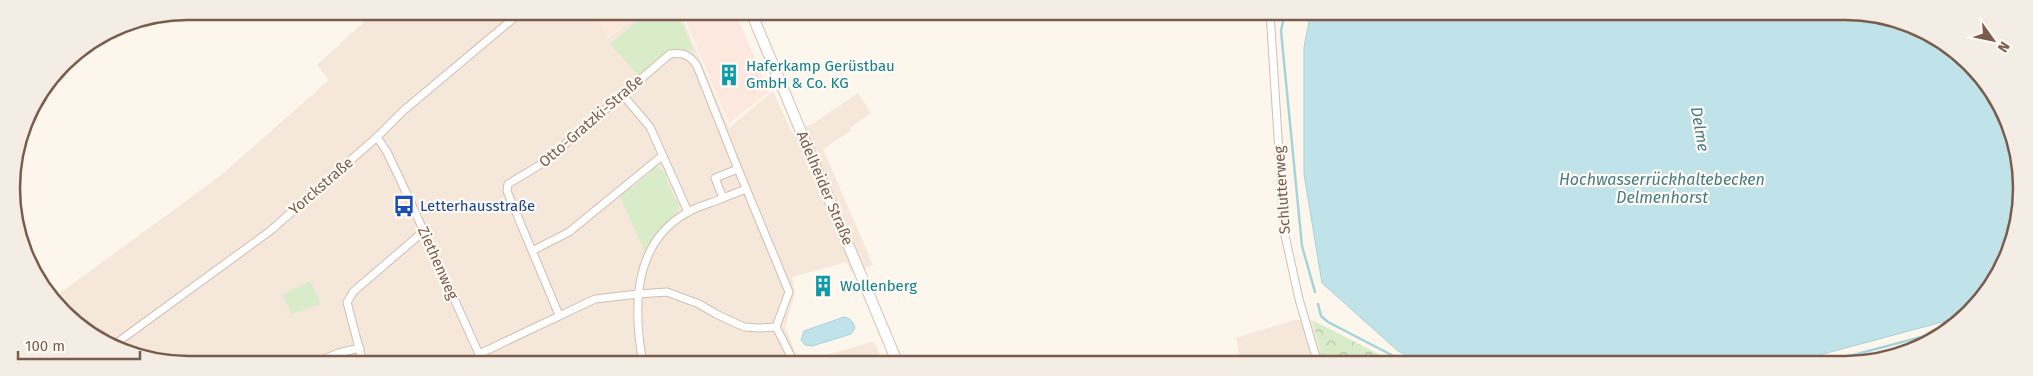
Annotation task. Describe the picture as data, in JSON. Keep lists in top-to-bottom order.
{
  "streets": {
    "main road": ["Adelheider Straße"],
    "street": [
      "Otto-Gratzki-Straße",
      "Yorckstraße",
      "Schlutterweg",
      "Ziethenweg"
    ]
  },
  "crossings": [
    ["Yorckstraße", "Ziethenweg"]
  ],
  "water": ["Delme", "Hochwasserrückhaltebecken Delmenhorst"],
  "places": {
    "building": ["Haferkamp Gerüstbau GmbH & Co. KG", "Wollenberg"],
    "bus stop": ["Letterhausstraße"]
  },
  "scale_bar": "100 m",
  "north": "bottom right"
}
